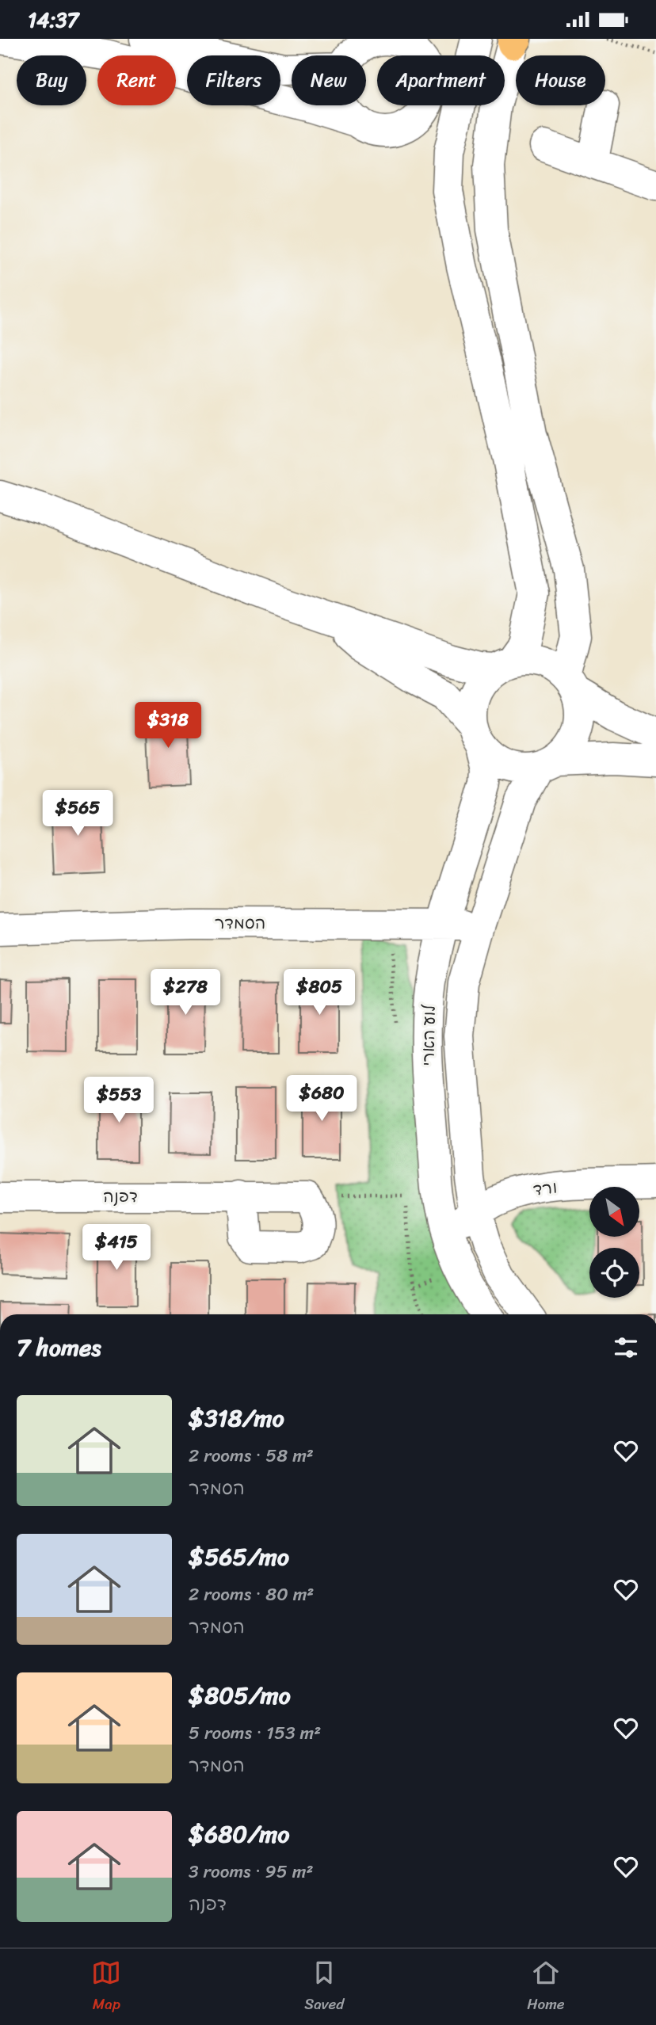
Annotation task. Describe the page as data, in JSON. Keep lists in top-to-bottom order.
{
  "streets": {
    "street": [
      "הסמדר",
      "לוע הארי",
      "ורד",
      "דפנה"
    ]
  },
  "crossings": [
    ["הסמדר", "לוע הארי"],
    ["לוע הארי", "ורד"]
  ],
  "north": "bottom right",
  "page": {
    "status": "14:37",
    "chip": [
      "Buy",
      "Rent",
      "Filters",
      "New",
      "Apartment",
      "House"
    ],
    "price": [
      "$318",
      "$565",
      "$278",
      "$805",
      "$680",
      "$553",
      "$415"
    ],
    "heading": "7 homes",
    "list": [
      {
        "name": "$318/mo",
        "note": "2 rooms · 58 m² · הסמדר"
      },
      {
        "name": "$565/mo",
        "note": "2 rooms · 80 m² · הסמדר"
      },
      {
        "name": "$805/mo",
        "note": "5 rooms · 153 m² · הסמדר"
      },
      {
        "name": "$680/mo",
        "note": "3 rooms · 95 m² · דפנה"
      }
    ],
    "tabs": ["Map", "Saved", "Home"]
  }
}
